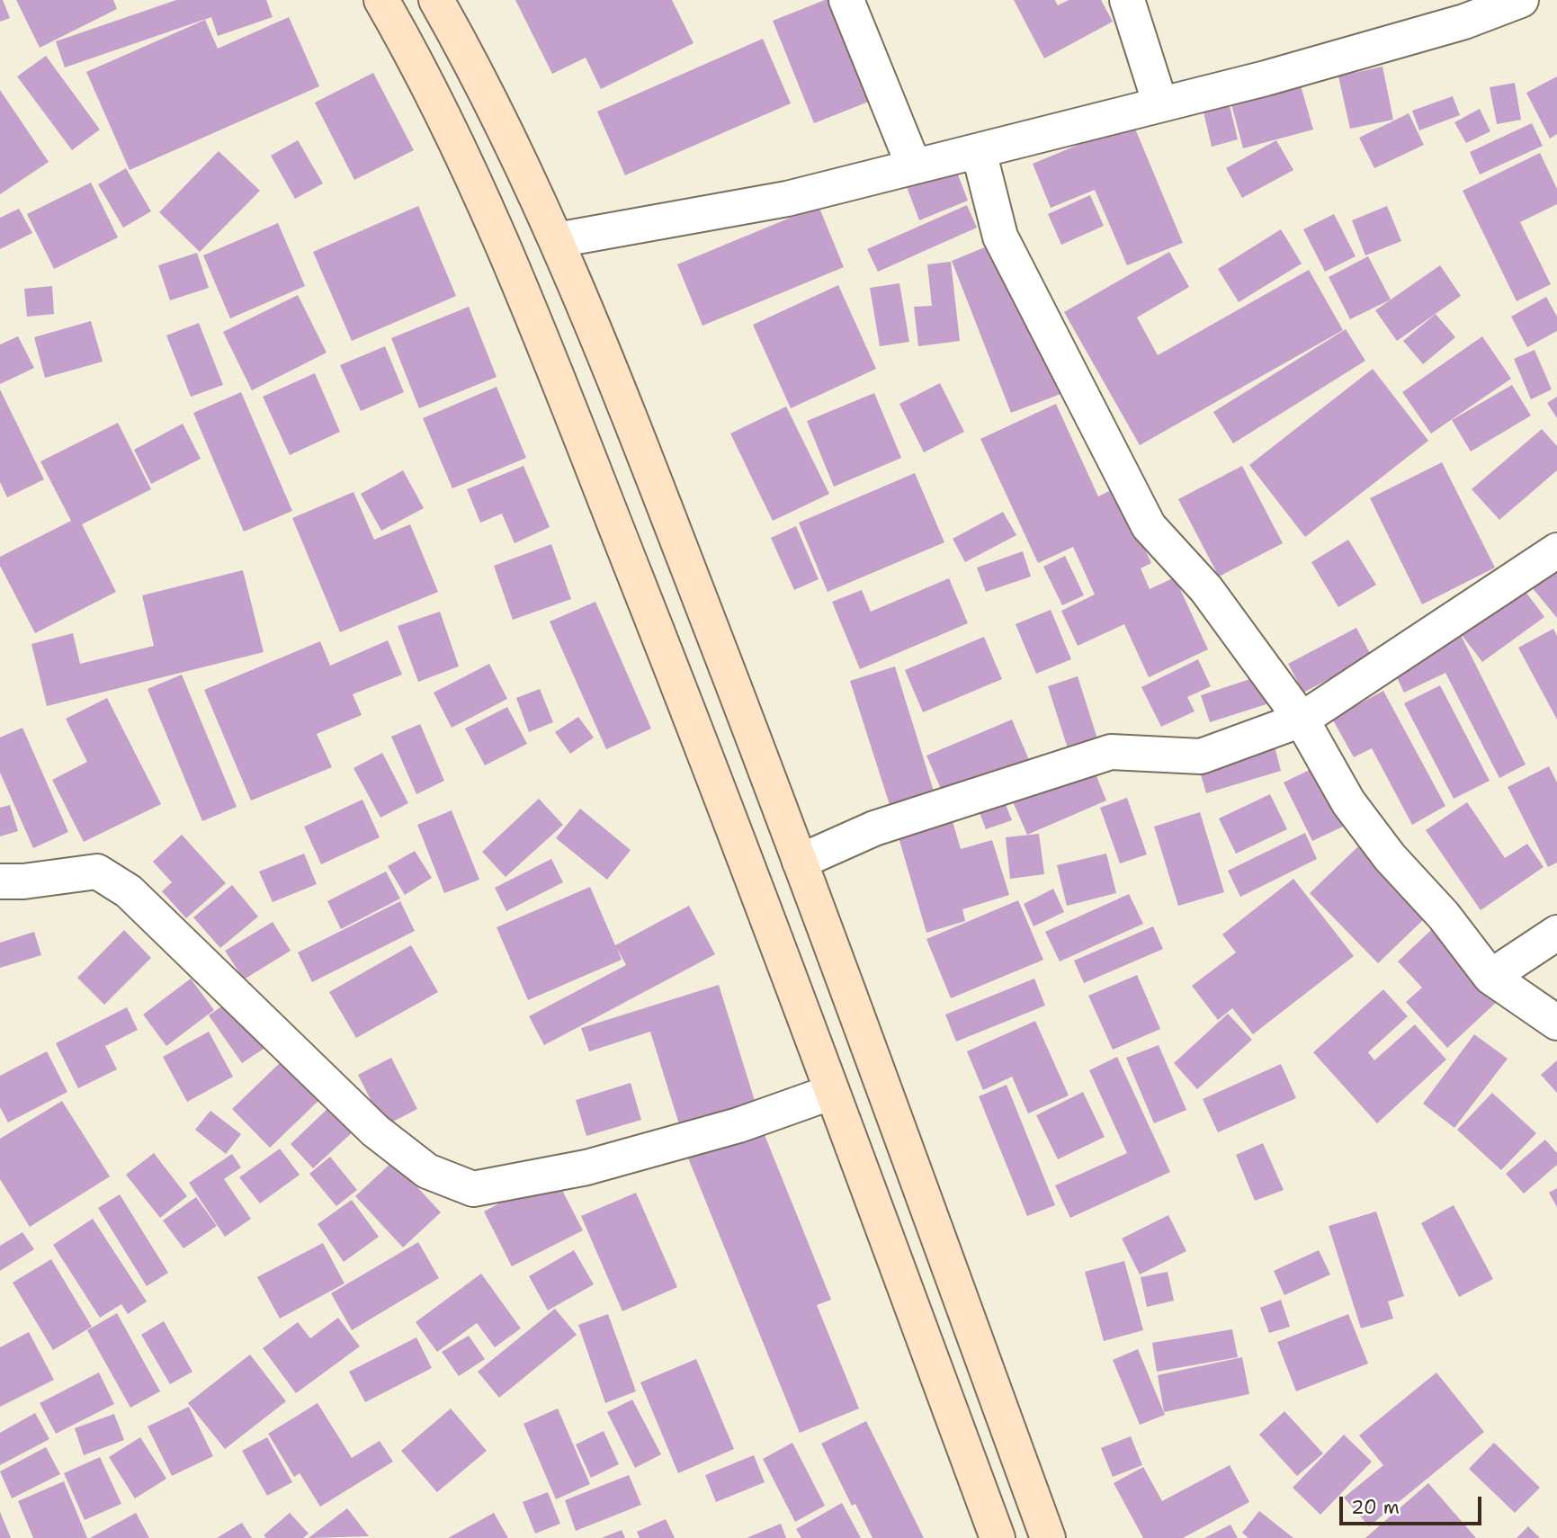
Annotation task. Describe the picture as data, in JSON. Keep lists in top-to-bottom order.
{
  "scale_bar": "20 m"
}
